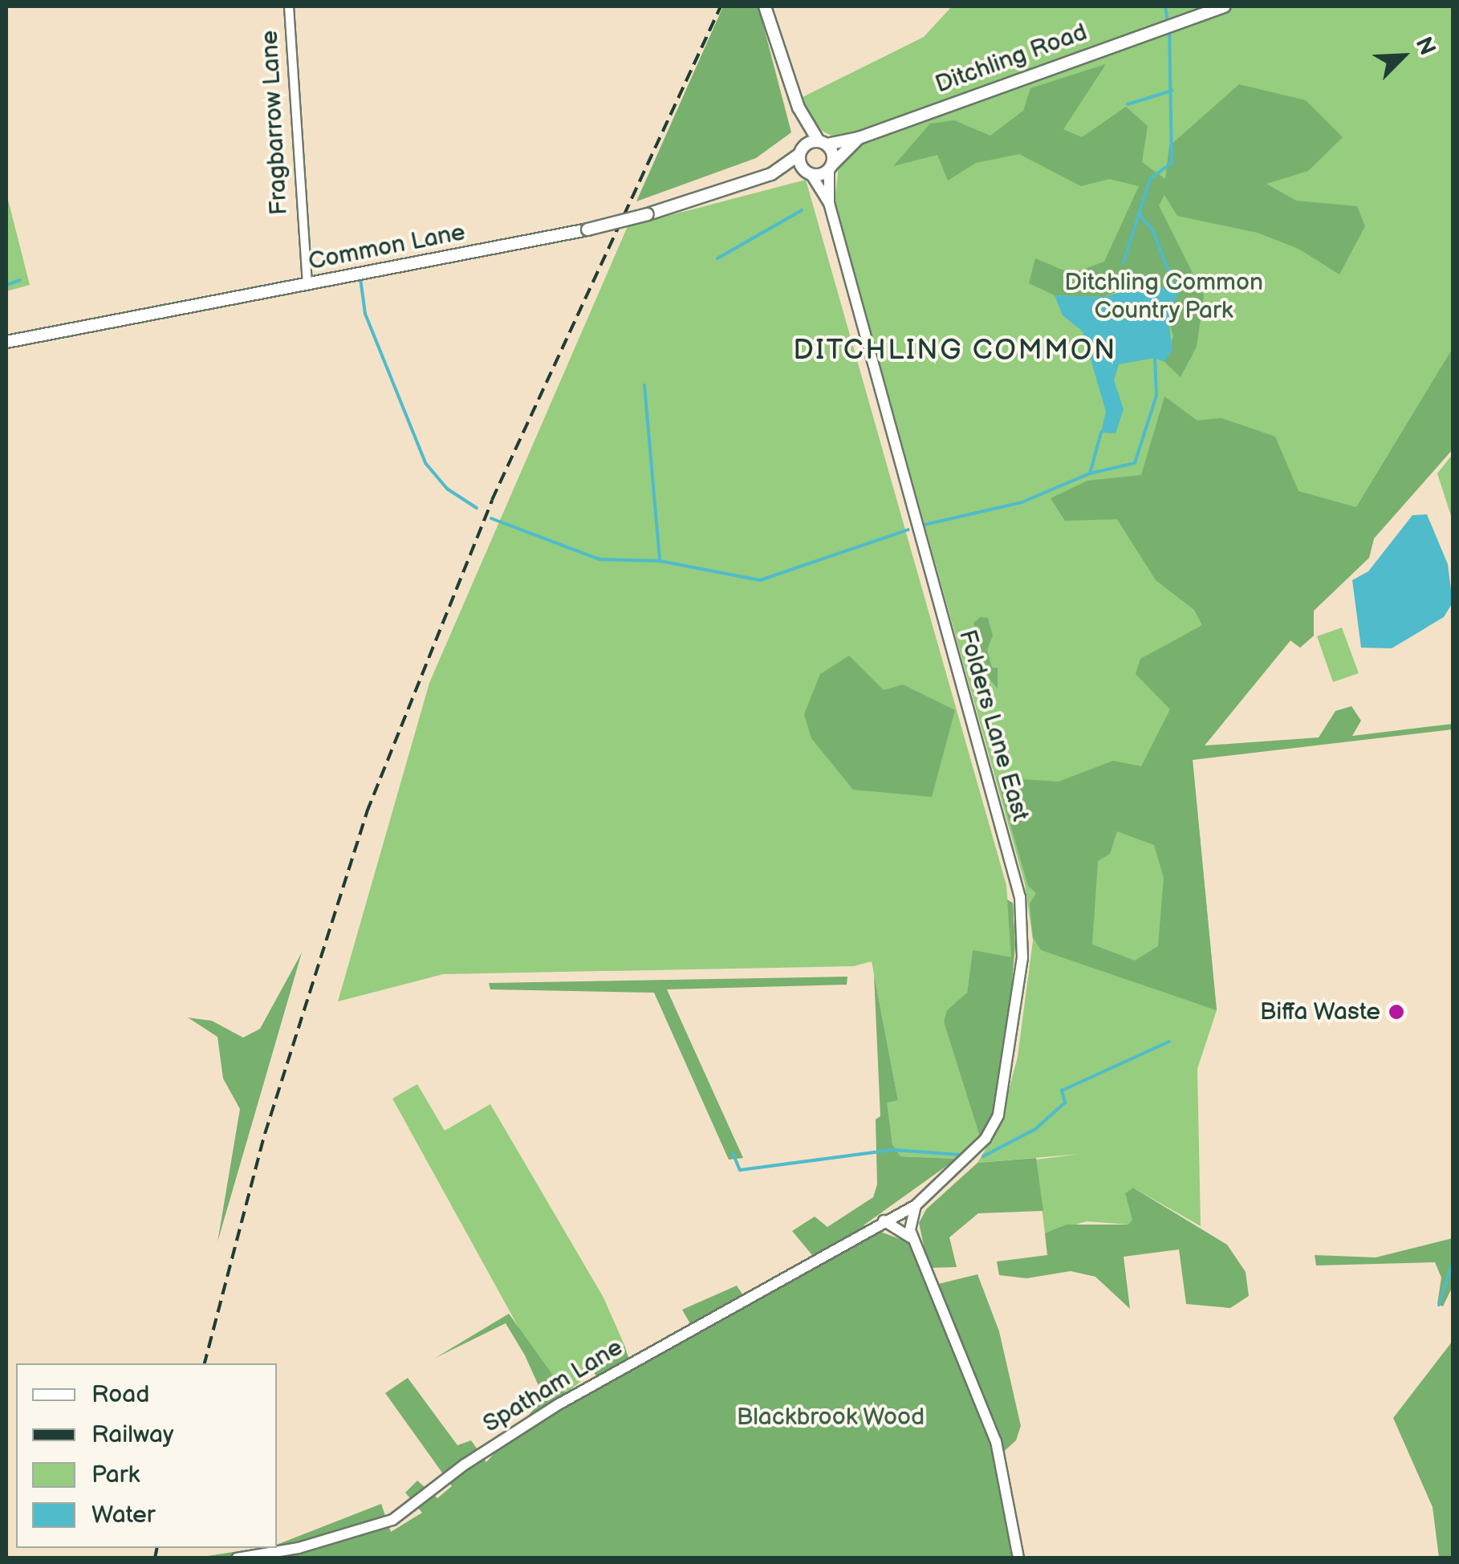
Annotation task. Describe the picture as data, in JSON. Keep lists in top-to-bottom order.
{
  "streets": {
    "main road": ["Ditchling Road", "Common Lane"],
    "street": ["Fragbarrow Lane", "Folders Lane East", "Spatham Lane"]
  },
  "crossings": [
    ["Ditchling Road", "Common Lane"],
    ["Ditchling Road", "Folders Lane East"],
    ["Fragbarrow Lane", "Common Lane"],
    ["Common Lane", "Folders Lane East"],
    ["Folders Lane East", "Spatham Lane"]
  ],
  "districts": ["DITCHLING COMMON"],
  "parks": ["Ditchling Common Country Park", "Blackbrook Wood"],
  "places": ["Biffa Waste"],
  "legend": [
    "Road",
    "Railway",
    "Park",
    "Water"
  ],
  "north": "top right"
}
